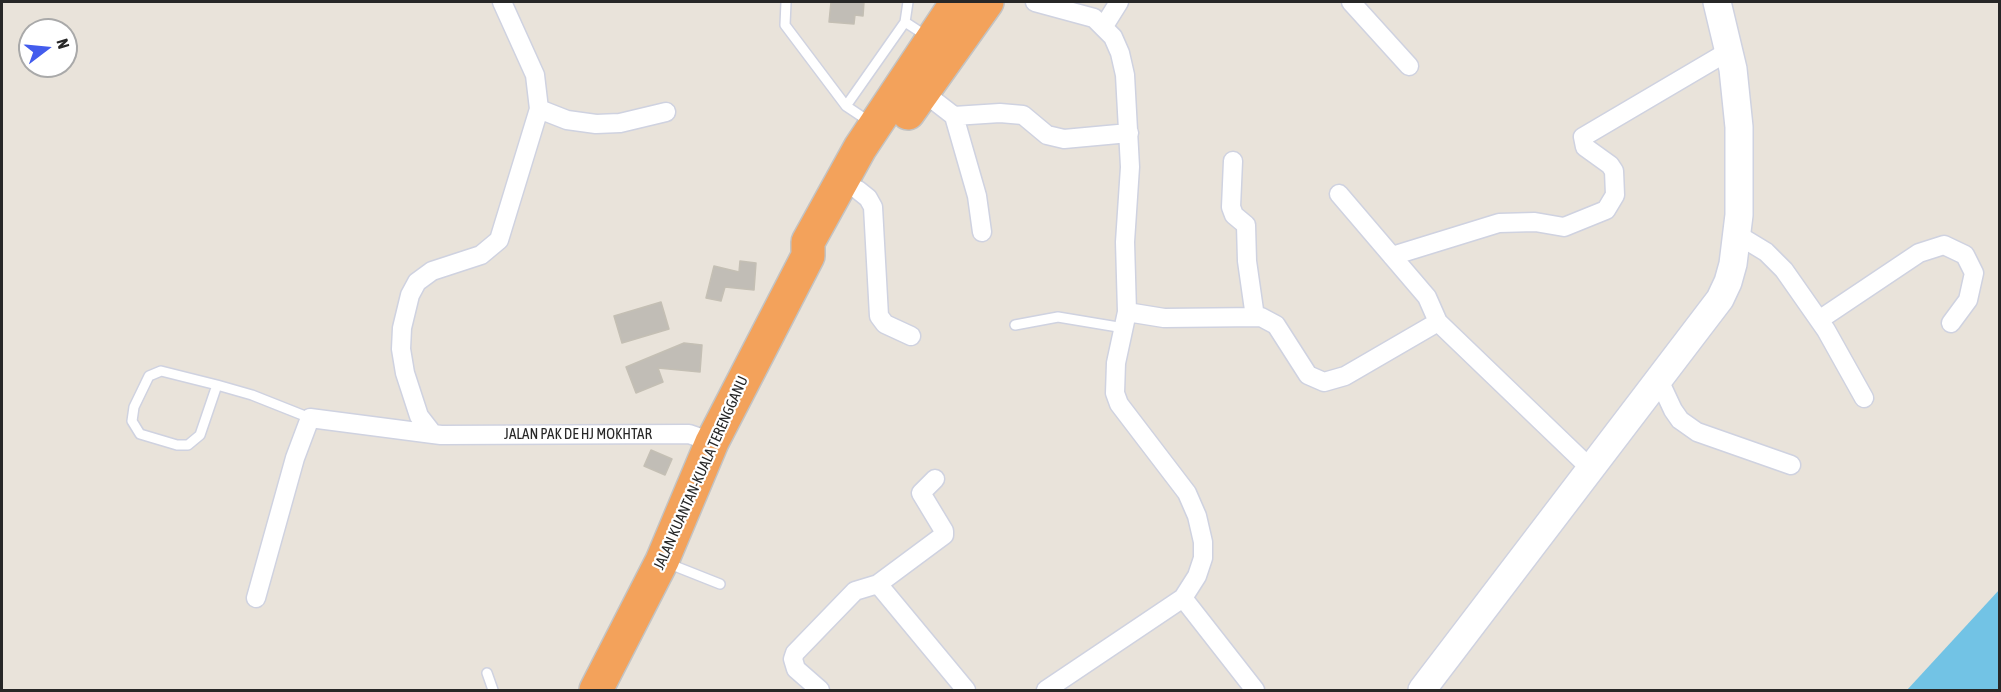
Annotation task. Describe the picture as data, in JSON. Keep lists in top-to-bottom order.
{
  "streets": {
    "highway": ["JALAN KUANTAN-KUALA TERENGGANU"],
    "street": ["JALAN PAK DE HJ MOKHTAR"]
  },
  "crossings": [
    ["JALAN PAK DE HJ MOKHTAR", "JALAN KUANTAN-KUALA TERENGGANU"]
  ],
  "north": "right"
}
